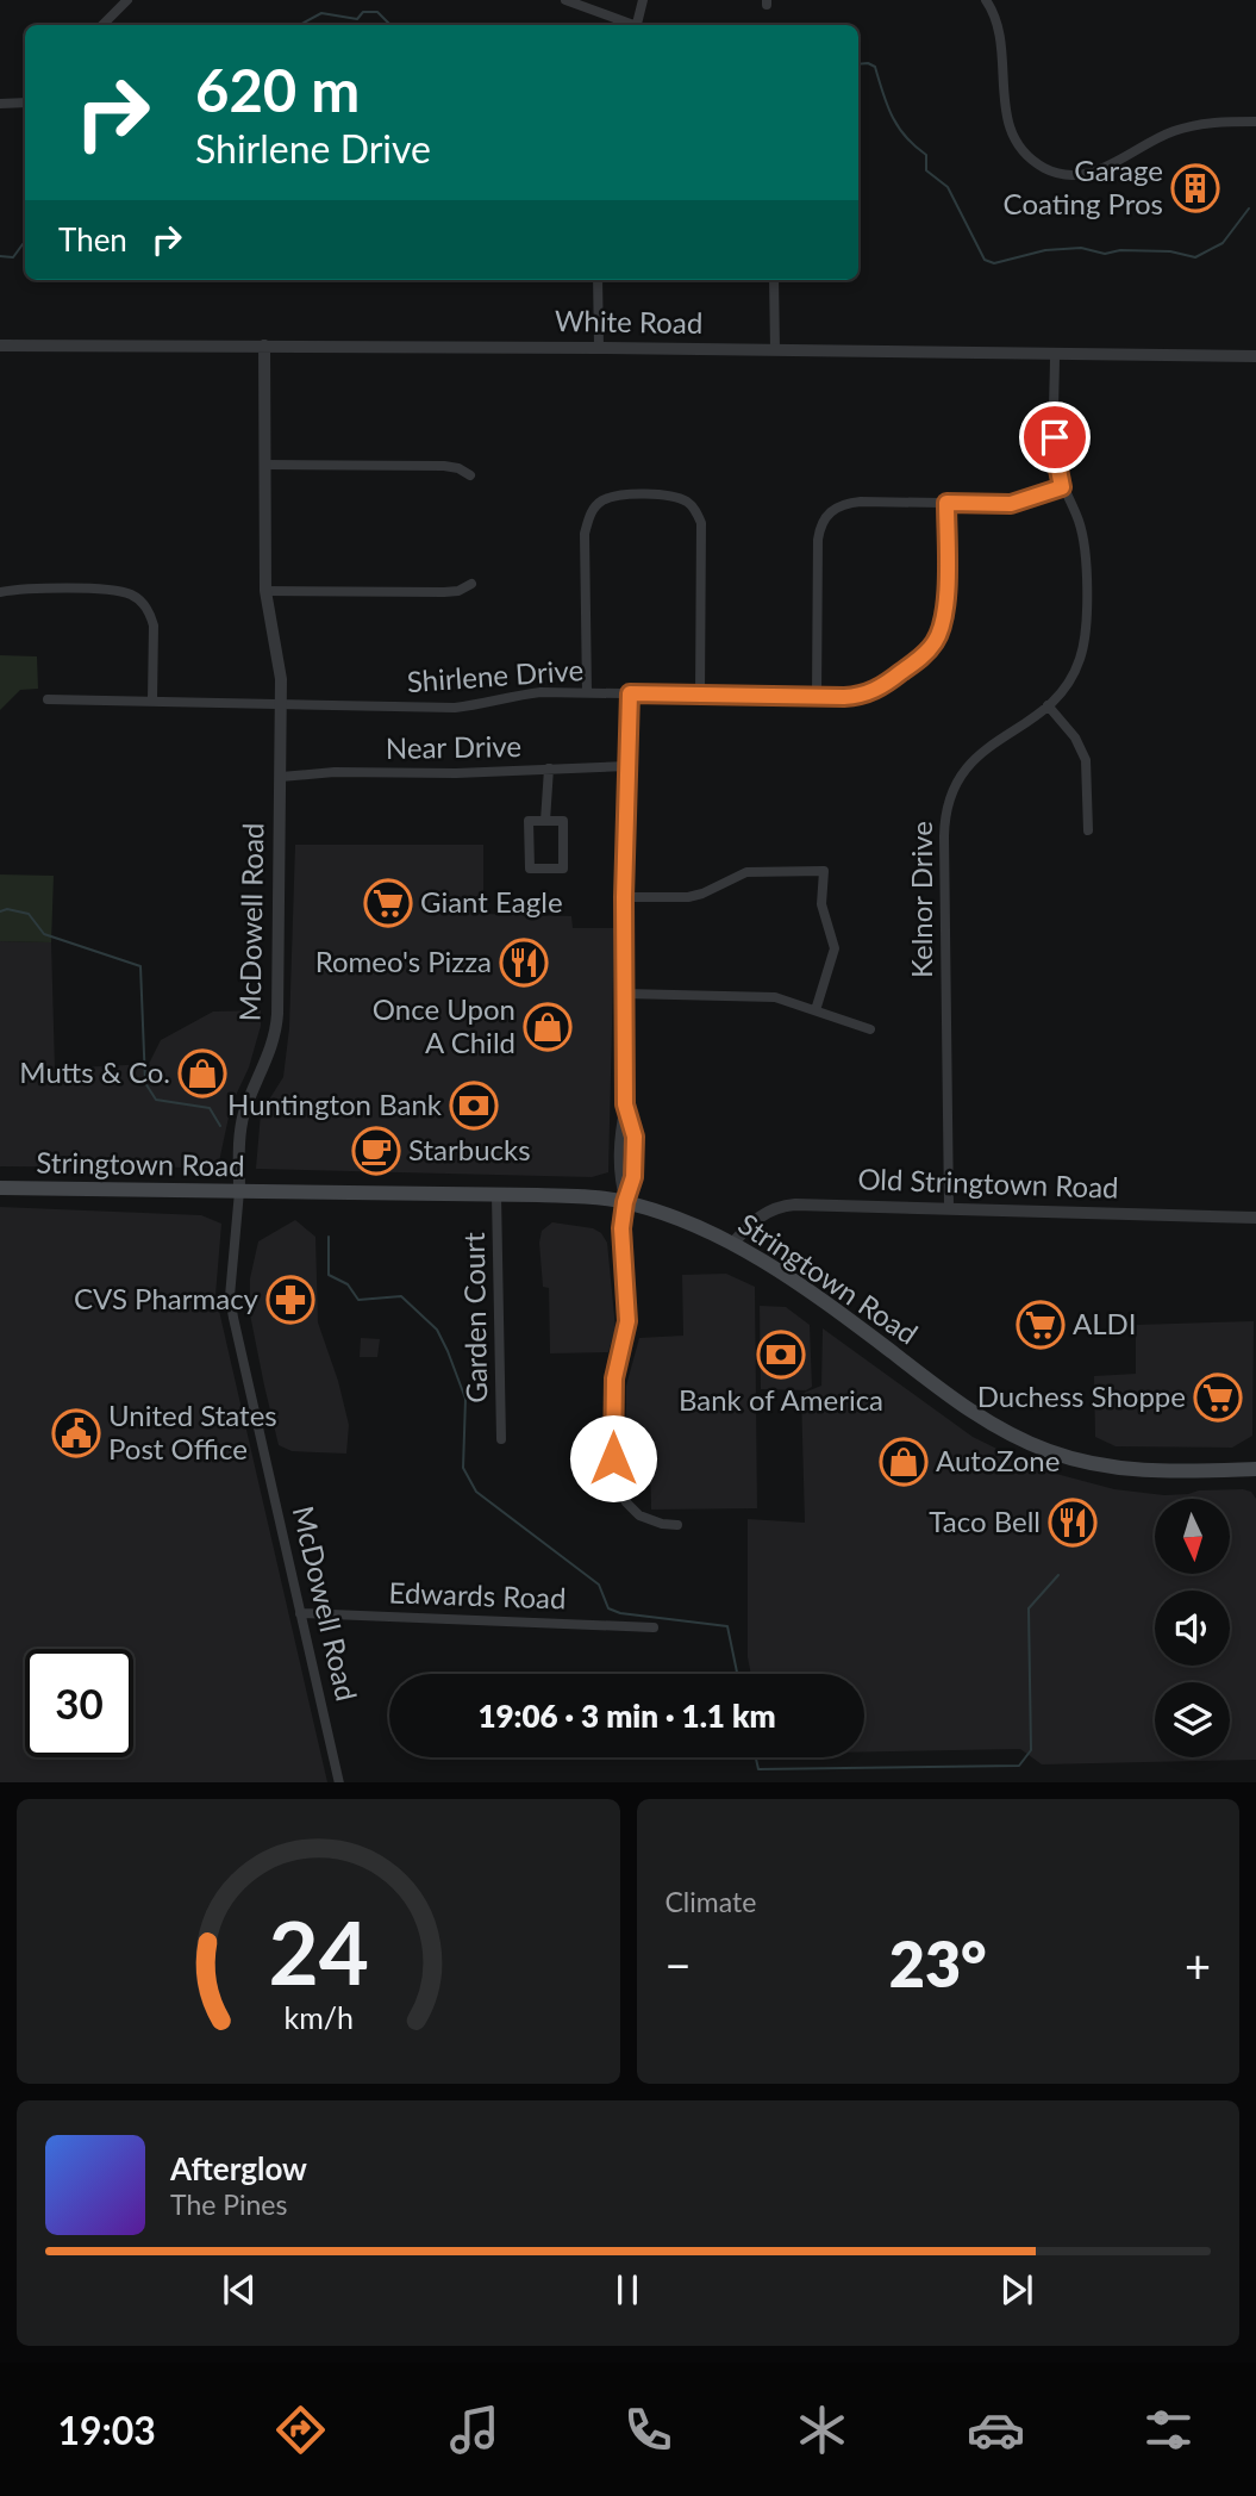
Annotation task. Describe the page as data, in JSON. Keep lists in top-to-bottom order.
{
  "streets": {
    "main road": ["Stringtown Road"],
    "street": [
      "White Road",
      "Shirlene Drive",
      "Near Drive",
      "Kelnor Drive",
      "McDowell Road",
      "Old Stringtown Road",
      "Garden Court",
      "Edwards Road"
    ]
  },
  "crossings": [
    ["White Road", "Kelnor Drive"],
    ["White Road", "McDowell Road"],
    ["Shirlene Drive", "McDowell Road"],
    ["Near Drive", "McDowell Road"],
    ["Kelnor Drive", "Old Stringtown Road"],
    ["McDowell Road", "Stringtown Road"],
    ["McDowell Road", "Edwards Road"],
    ["Stringtown Road", "Old Stringtown Road"],
    ["Stringtown Road", "Garden Court"]
  ],
  "places": {
    "building": ["Garage Coating Pros"],
    "supermarket": ["Giant Eagle", "ALDI", "Duchess Shoppe"],
    "restaurant": ["Romeo's Pizza", "Taco Bell"],
    "shop": ["Once Upon A Child", "Mutts & Co.", "AutoZone"],
    "bank": ["Huntington Bank", "Bank of America"],
    "cafe": ["Starbucks"],
    "pharmacy": ["CVS Pharmacy"],
    "public building": ["United States Post Office"]
  },
  "north": "bottom",
  "page": {
    "turn": ["620 m", "Shirlene Drive"],
    "then": "Then",
    "limit": "30",
    "trip": "19:06 · 3 min · 1.1 km",
    "tile": "Climate",
    "heat": ["−", "23°", "+"],
    "song": ["Afterglow", "The Pines"],
    "tabs": "19:03",
    "gauge": ["24", "km/h"]
  }
}
